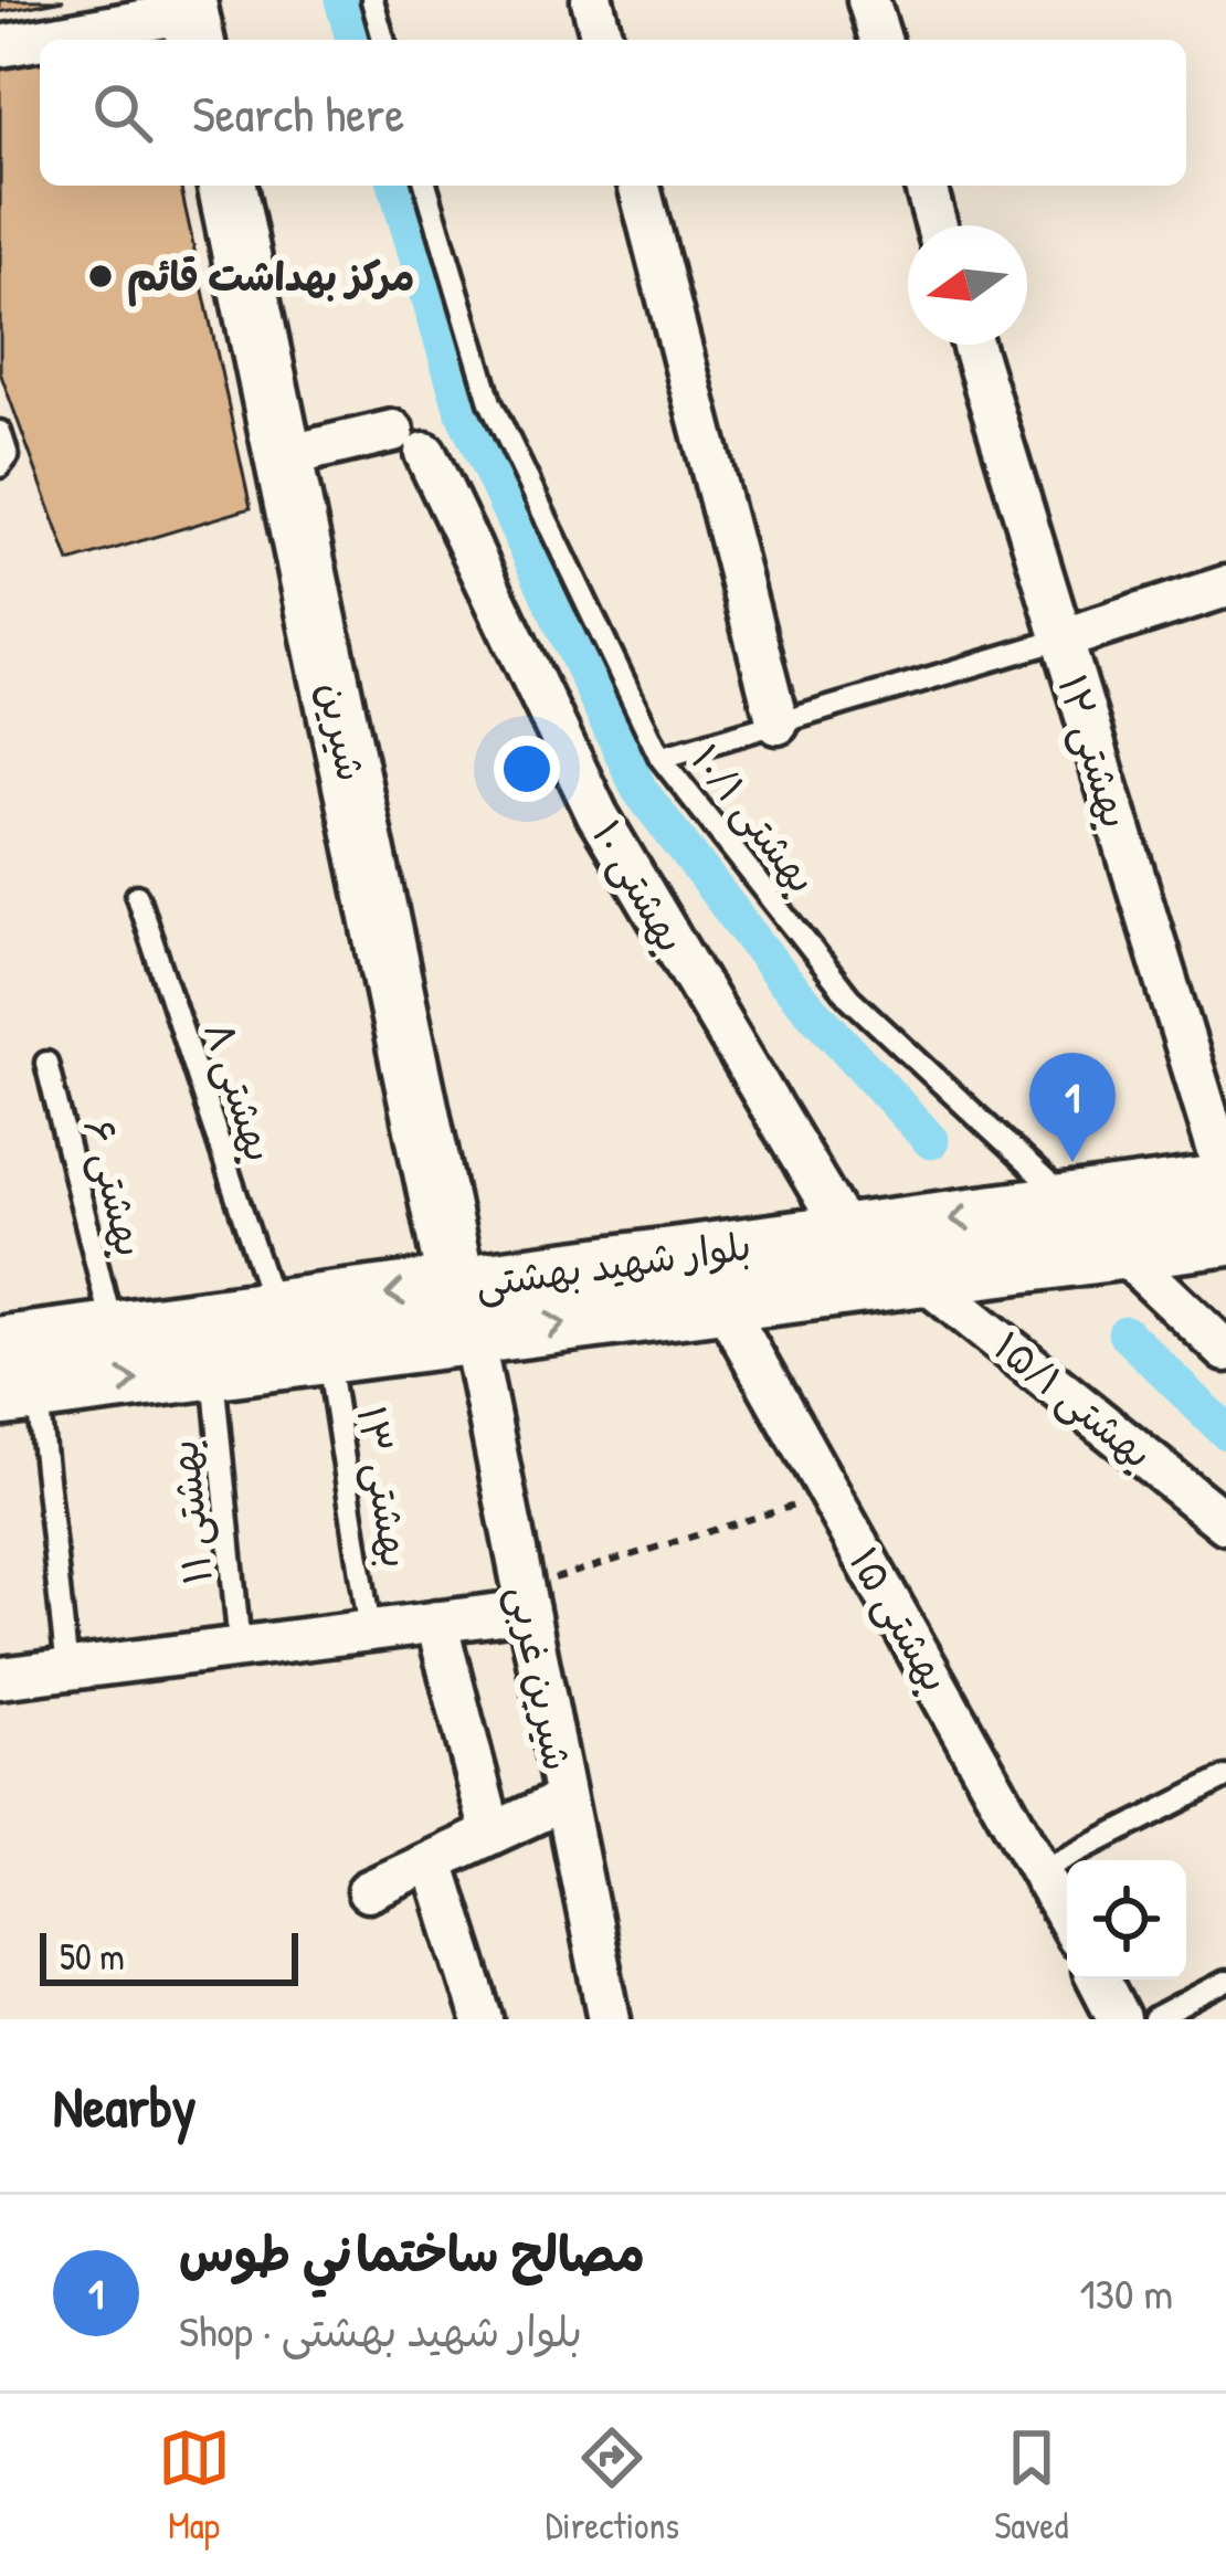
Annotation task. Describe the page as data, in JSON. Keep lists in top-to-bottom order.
{
  "streets": {
    "main road": ["شیرین", "بلوار شهید بهشتی"],
    "street": [
      "بهشتی ۱۲",
      "بهشتی ۱۰",
      "بهشتی ۱۵/۱",
      "بهشتی ۱۵",
      "شیرین غربی"
    ],
    "lane": [
      "بهشتی ۱۰/۱",
      "بهشتی ۸",
      "بهشتی ۶",
      "بهشتی ۱۳",
      "بهشتی ۱۱"
    ]
  },
  "crossings": [
    ["شیرین", "بهشتی ۱۰"],
    ["شیرین", "بلوار شهید بهشتی"],
    ["شیرین", "شیرین غربی"],
    ["بهشتی ۱۲", "بلوار شهید بهشتی"],
    ["بهشتی ۱۰/۱", "بلوار شهید بهشتی"],
    ["بهشتی ۱۰", "بلوار شهید بهشتی"],
    ["بهشتی ۸", "بلوار شهید بهشتی"],
    ["بهشتی ۶", "بلوار شهید بهشتی"],
    ["بلوار شهید بهشتی", "بهشتی ۱۵/۱"],
    ["بلوار شهید بهشتی", "بهشتی ۱۳"],
    ["بلوار شهید بهشتی", "بهشتی ۱۱"],
    ["بلوار شهید بهشتی", "بهشتی ۱۵"],
    ["بلوار شهید بهشتی", "شیرین غربی"]
  ],
  "places": ["مرکز بهداشت قائم"],
  "scale_bar": "50 m",
  "north": "left",
  "page": {
    "search": "Search here",
    "pins": "1",
    "scale": "50 m",
    "heading": "Nearby",
    "list": [
      {
        "mark": "1",
        "name": "مصالح ساختماني طوس",
        "note": "Shop · بلوار شهید بهشتی",
        "value": "130 m"
      }
    ],
    "nav": ["Map", "Directions", "Saved"]
  }
}
